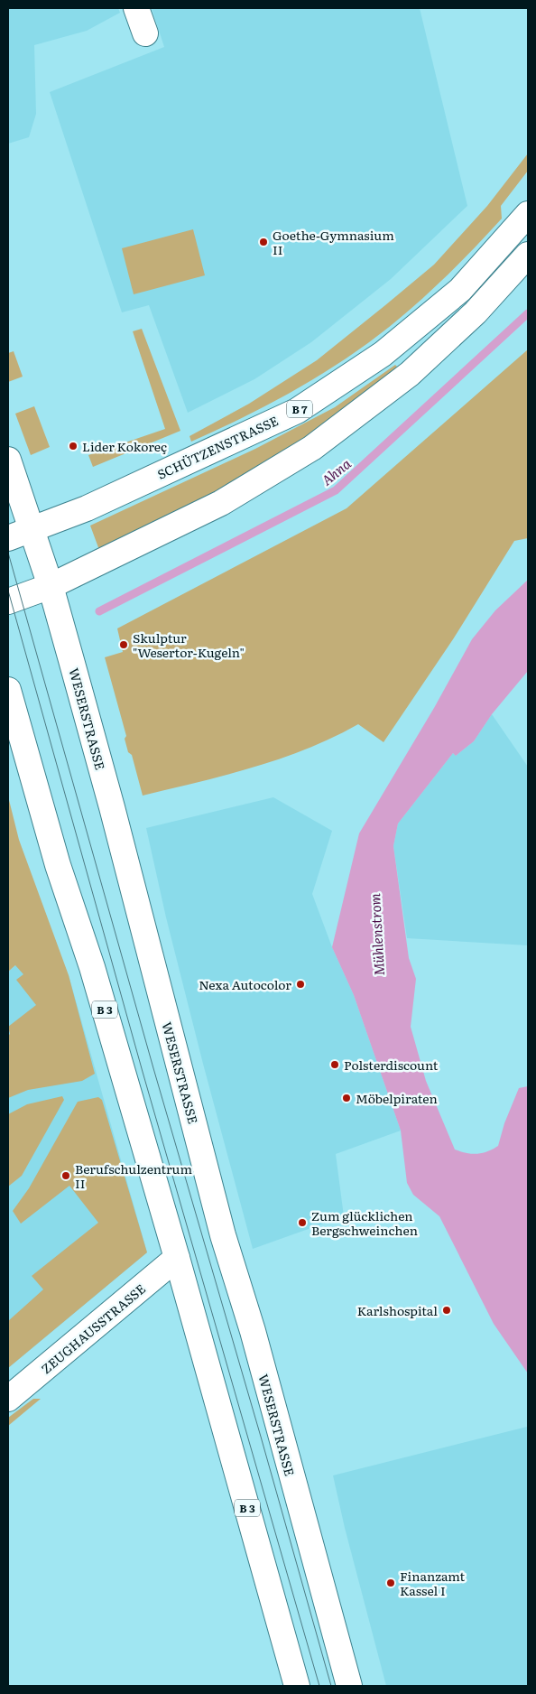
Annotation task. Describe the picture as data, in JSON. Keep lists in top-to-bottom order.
{
  "streets": {
    "main road": [
      "B 7",
      "SCHÜTZENSTRASSE",
      "WESERSTRASSE",
      "B 3",
      "ZEUGHAUSSTRASSE"
    ]
  },
  "crossings": [
    ["B 7", "SCHÜTZENSTRASSE"],
    ["B 7", "WESERSTRASSE"],
    ["SCHÜTZENSTRASSE", "WESERSTRASSE"],
    ["B 3", "ZEUGHAUSSTRASSE"]
  ],
  "water": ["Ahna", "Mühlenstrom"],
  "places": [
    "Goethe-Gymnasium II",
    "Lider Kokoreç",
    "Skulptur \"Wesertor-Kugeln\"",
    "Nexa Autocolor",
    "Polsterdiscount",
    "Möbelpiraten",
    "Berufschulzentrum II",
    "Zum glücklichen Bergschweinchen",
    "Karlshospital",
    "Finanzamt Kassel I"
  ]
}
